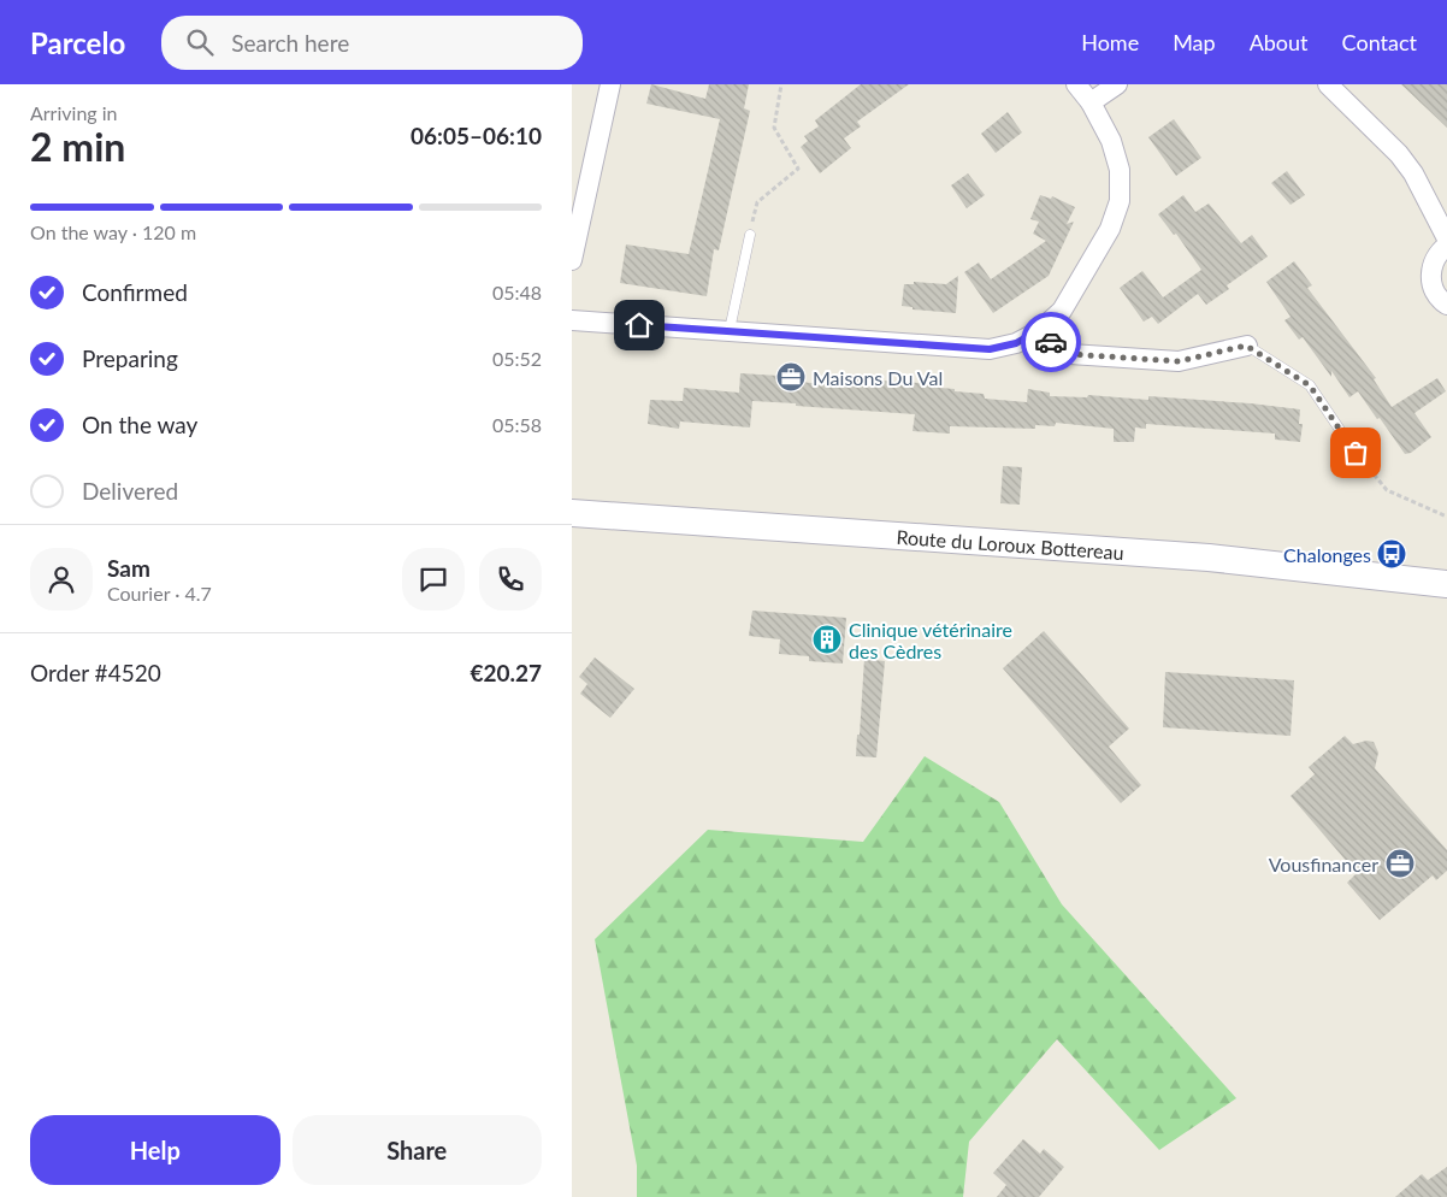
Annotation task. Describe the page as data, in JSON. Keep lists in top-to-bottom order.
{
  "streets": {
    "main road": ["Route du Loroux Bottereau"]
  },
  "places": {
    "office": ["Maisons Du Val", "Vousfinancer"],
    "bus stop": ["Chalonges"],
    "building": ["Clinique vétérinaire des Cèdres"]
  },
  "page": {
    "header": "Parcelo",
    "search": "Search here",
    "nav": [
      "Home",
      "Map",
      "About",
      "Contact"
    ],
    "heading": ["2 min", "Arriving in", "06:05–06:10"],
    "panel": [
      "Sam",
      "Courier · 4.7",
      "Order #4520",
      "€20.27"
    ],
    "bar": "On the way · 120 m",
    "list": [
      ["Confirmed", "05:48"],
      ["Preparing", "05:52"],
      ["On the way", "05:58"],
      "Delivered"
    ],
    "buttons": ["Help", "Share"]
  }
}
